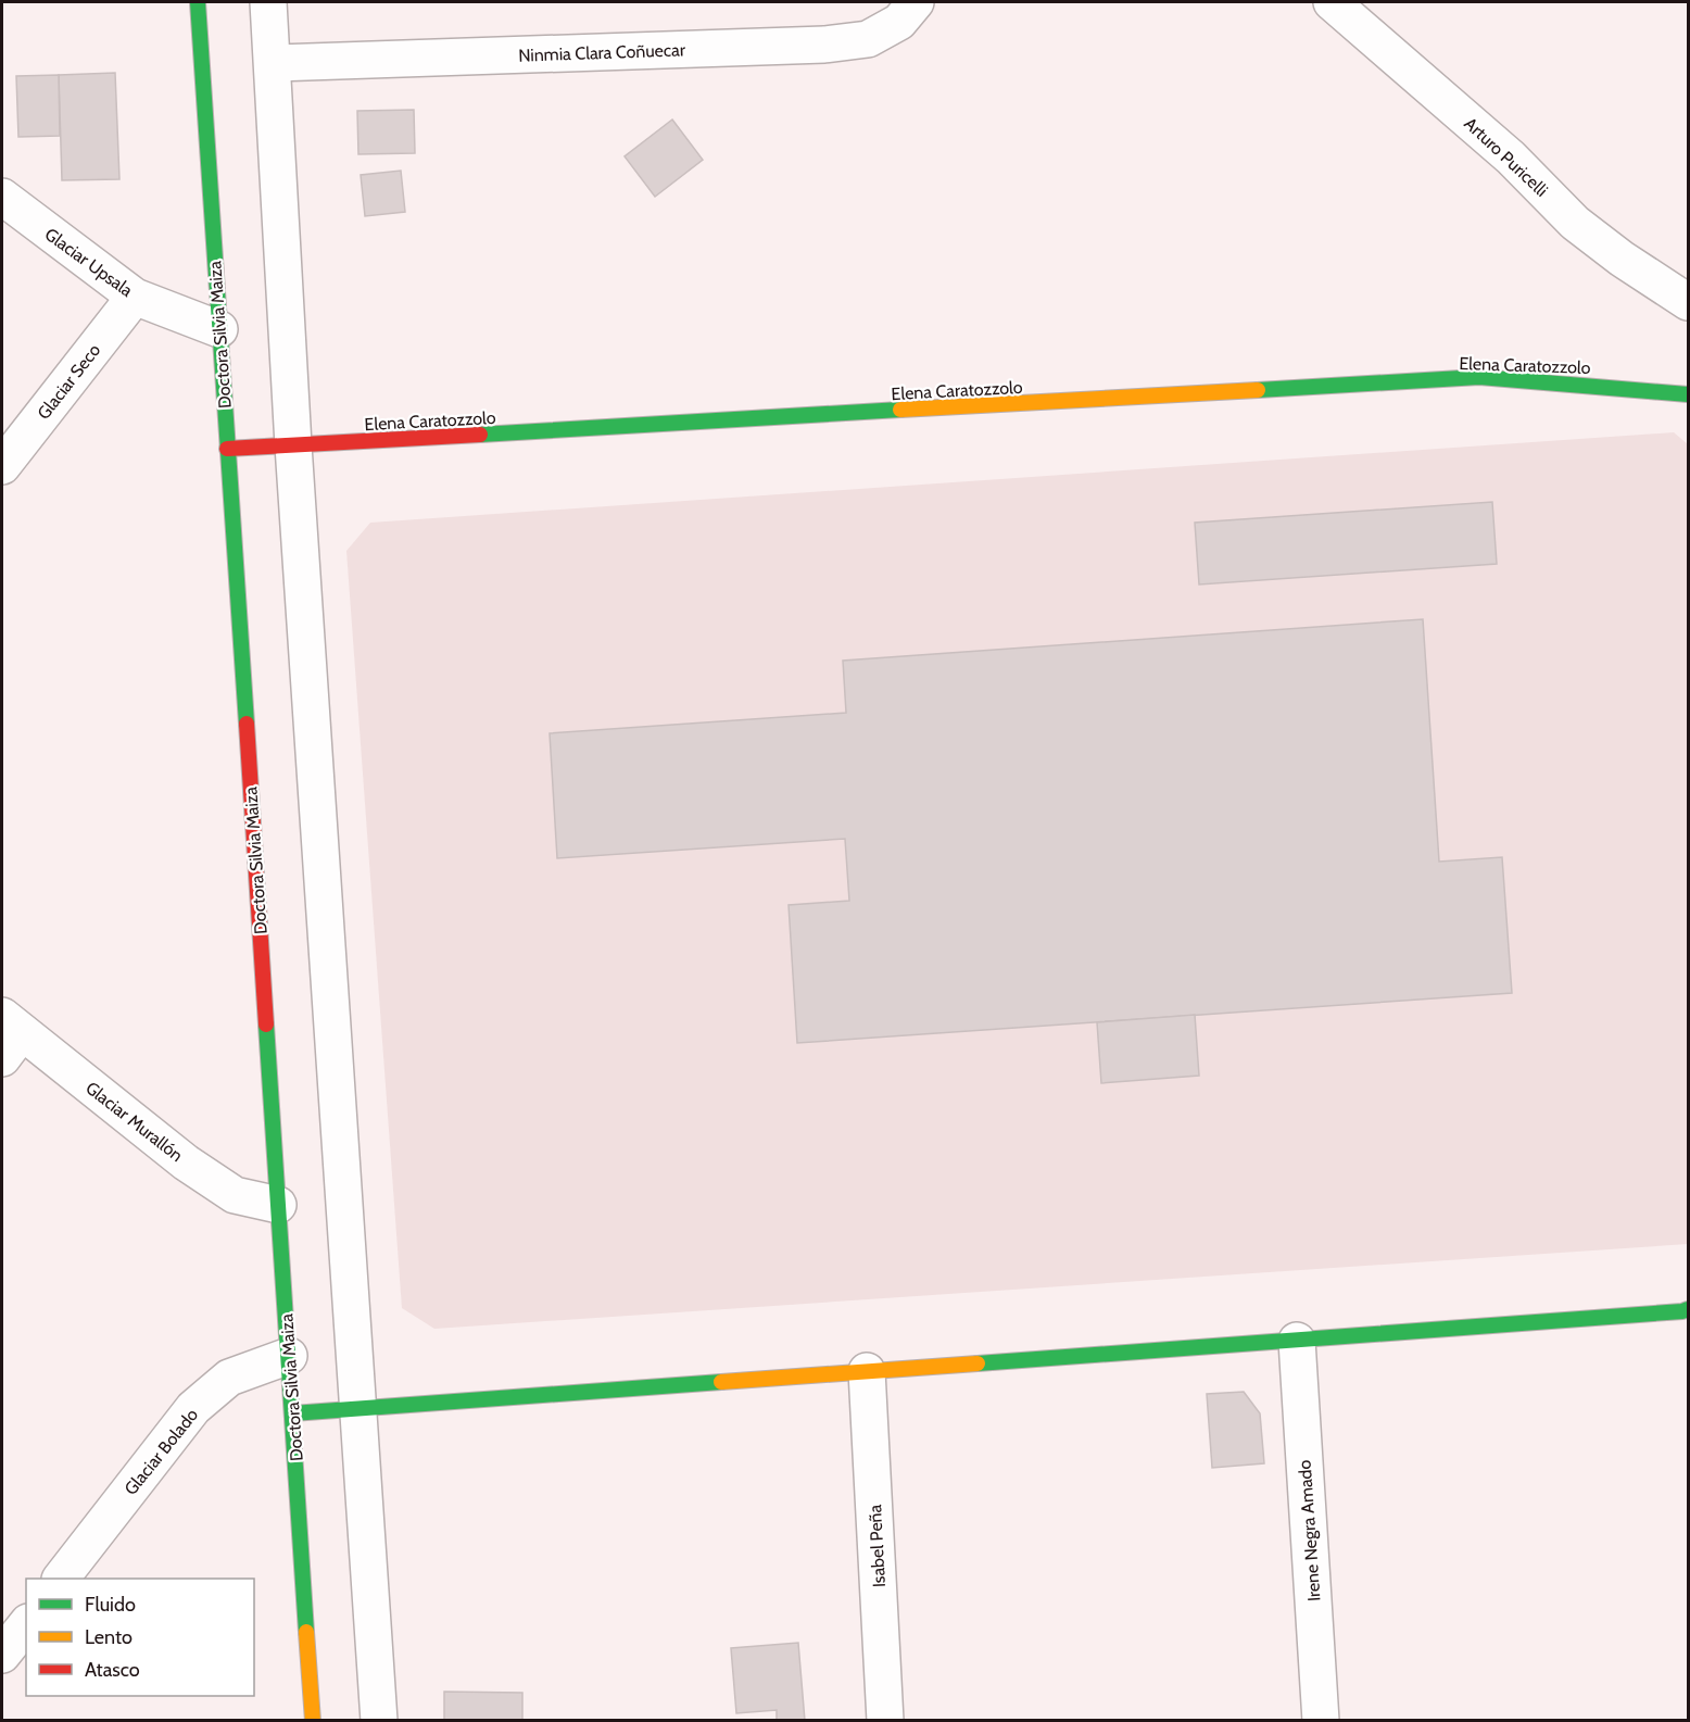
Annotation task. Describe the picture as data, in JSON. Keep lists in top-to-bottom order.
{
  "streets": {
    "street": [
      "Ninmia Clara Coñuecar",
      "Arturo Puricelli",
      "Glaciar Upsala",
      "Doctora Silvia Maiza",
      "Elena Caratozzolo",
      "Glaciar Seco",
      "Glaciar Murallón",
      "Glaciar Bolado",
      "Irene Negra Amado",
      "Isabel Peña"
    ]
  },
  "crossings": [
    ["Glaciar Upsala", "Doctora Silvia Maiza"],
    ["Glaciar Upsala", "Glaciar Seco"],
    ["Doctora Silvia Maiza", "Elena Caratozzolo"],
    ["Doctora Silvia Maiza", "Glaciar Murallón"],
    ["Doctora Silvia Maiza", "Glaciar Bolado"]
  ],
  "legend": ["Fluido", "Lento", "Atasco"]
}
